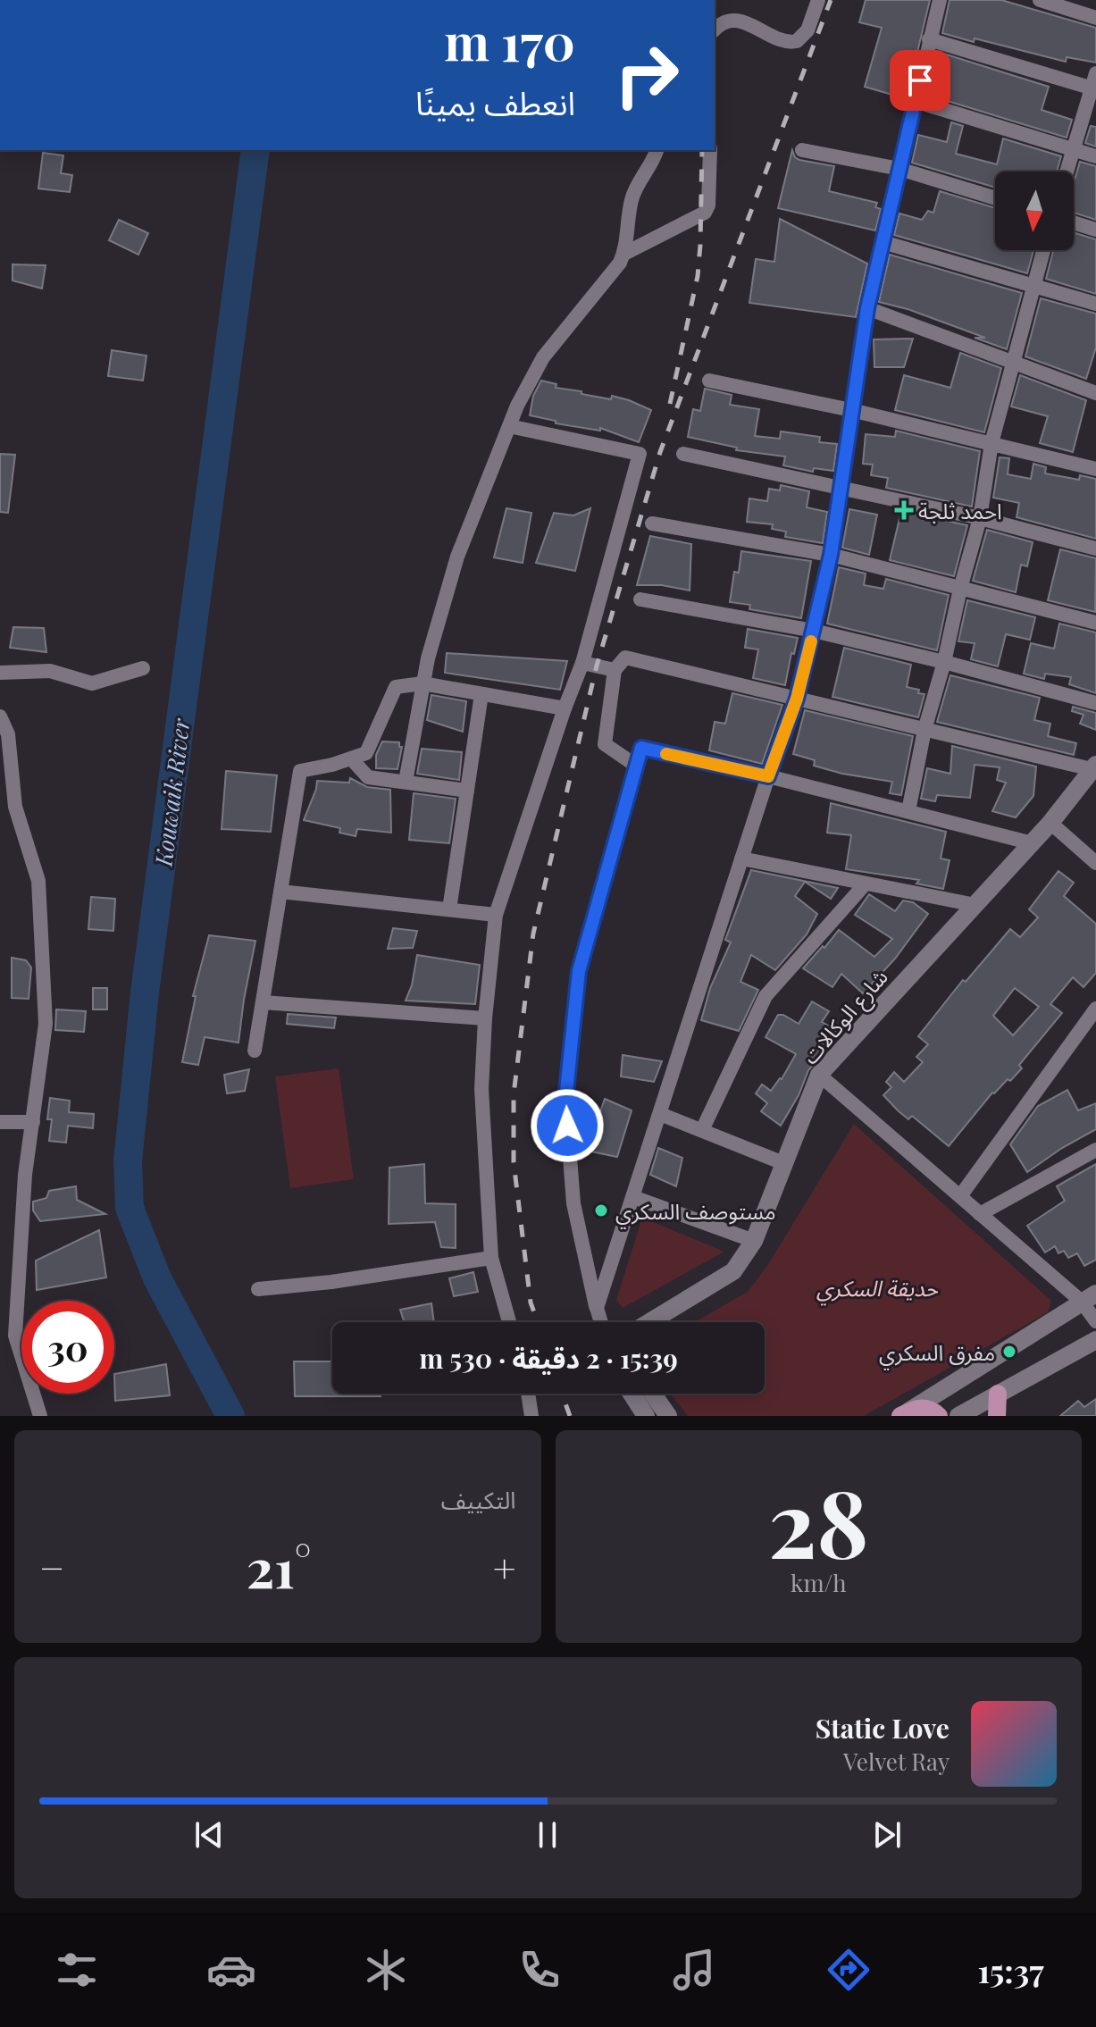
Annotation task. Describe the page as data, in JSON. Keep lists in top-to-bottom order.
{
  "streets": {
    "street": ["شارع الوكالات"]
  },
  "water": ["Kouwaik River"],
  "parks": ["حديقة السكري"],
  "places": {
    "health": ["احمد ثلجة"],
    "other": ["مستوصف السكري", "مفرق السكري"]
  },
  "north": "bottom",
  "page": {
    "turn": ["170 m", "انعطف يمينًا"],
    "limit": "30",
    "trip": "15:39 · 2 دقيقة · 530 m",
    "tile": [
      ["28", "km/h"],
      "التكييف"
    ],
    "heat": ["−", "21°", "+"],
    "song": ["Static Love", "Velvet Ray"],
    "tabs": "15:37"
  }
}
